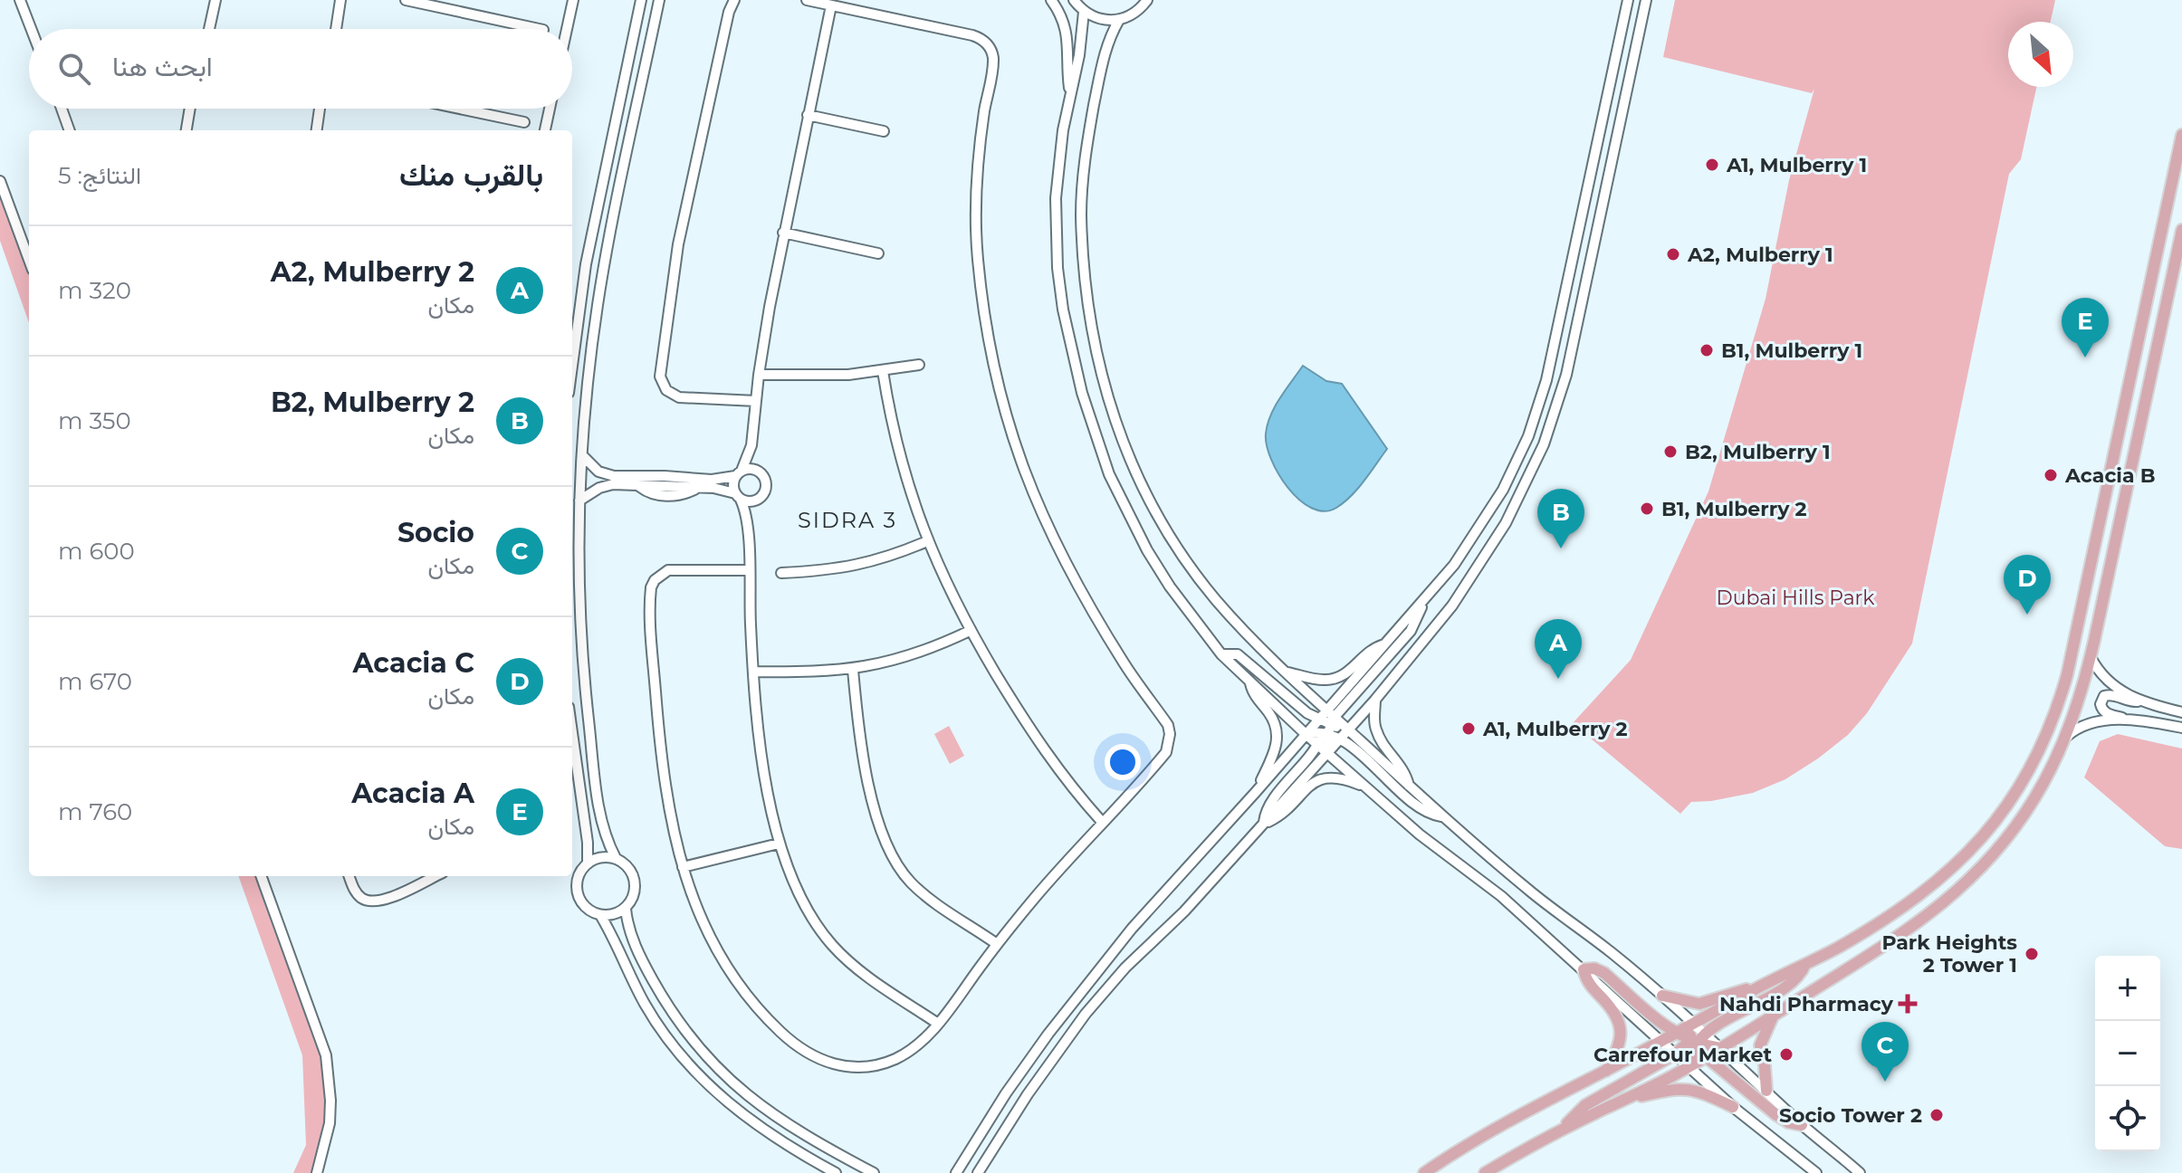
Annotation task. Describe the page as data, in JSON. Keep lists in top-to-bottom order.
{
  "districts": ["SIDRA 3"],
  "parks": ["Dubai Hills Park"],
  "places": {
    "other": [
      "A1, Mulberry 1",
      "A2, Mulberry 1",
      "B1, Mulberry 1",
      "B2, Mulberry 1",
      "Acacia B",
      "B1, Mulberry 2",
      "A1, Mulberry 2",
      "Park Heights 2 Tower 1",
      "Carrefour Market",
      "Socio Tower 2"
    ],
    "health": ["Nahdi Pharmacy"]
  },
  "north": "bottom right",
  "page": {
    "search": "ابحث هنا",
    "heading": ["بالقرب منك", "النتائج: 5"],
    "list": [
      {
        "mark": "A",
        "name": "A2, Mulberry 2",
        "note": "مكان",
        "value": "320 m"
      },
      {
        "mark": "B",
        "name": "B2, Mulberry 2",
        "note": "مكان",
        "value": "350 m"
      },
      {
        "mark": "C",
        "name": "Socio",
        "note": "مكان",
        "value": "600 m"
      },
      {
        "mark": "D",
        "name": "Acacia C",
        "note": "مكان",
        "value": "670 m"
      },
      {
        "mark": "E",
        "name": "Acacia A",
        "note": "مكان",
        "value": "760 m"
      }
    ],
    "pins": [
      "E",
      "B",
      "D",
      "A",
      "C"
    ],
    "map_buttons": ["+", "−"]
  }
}
